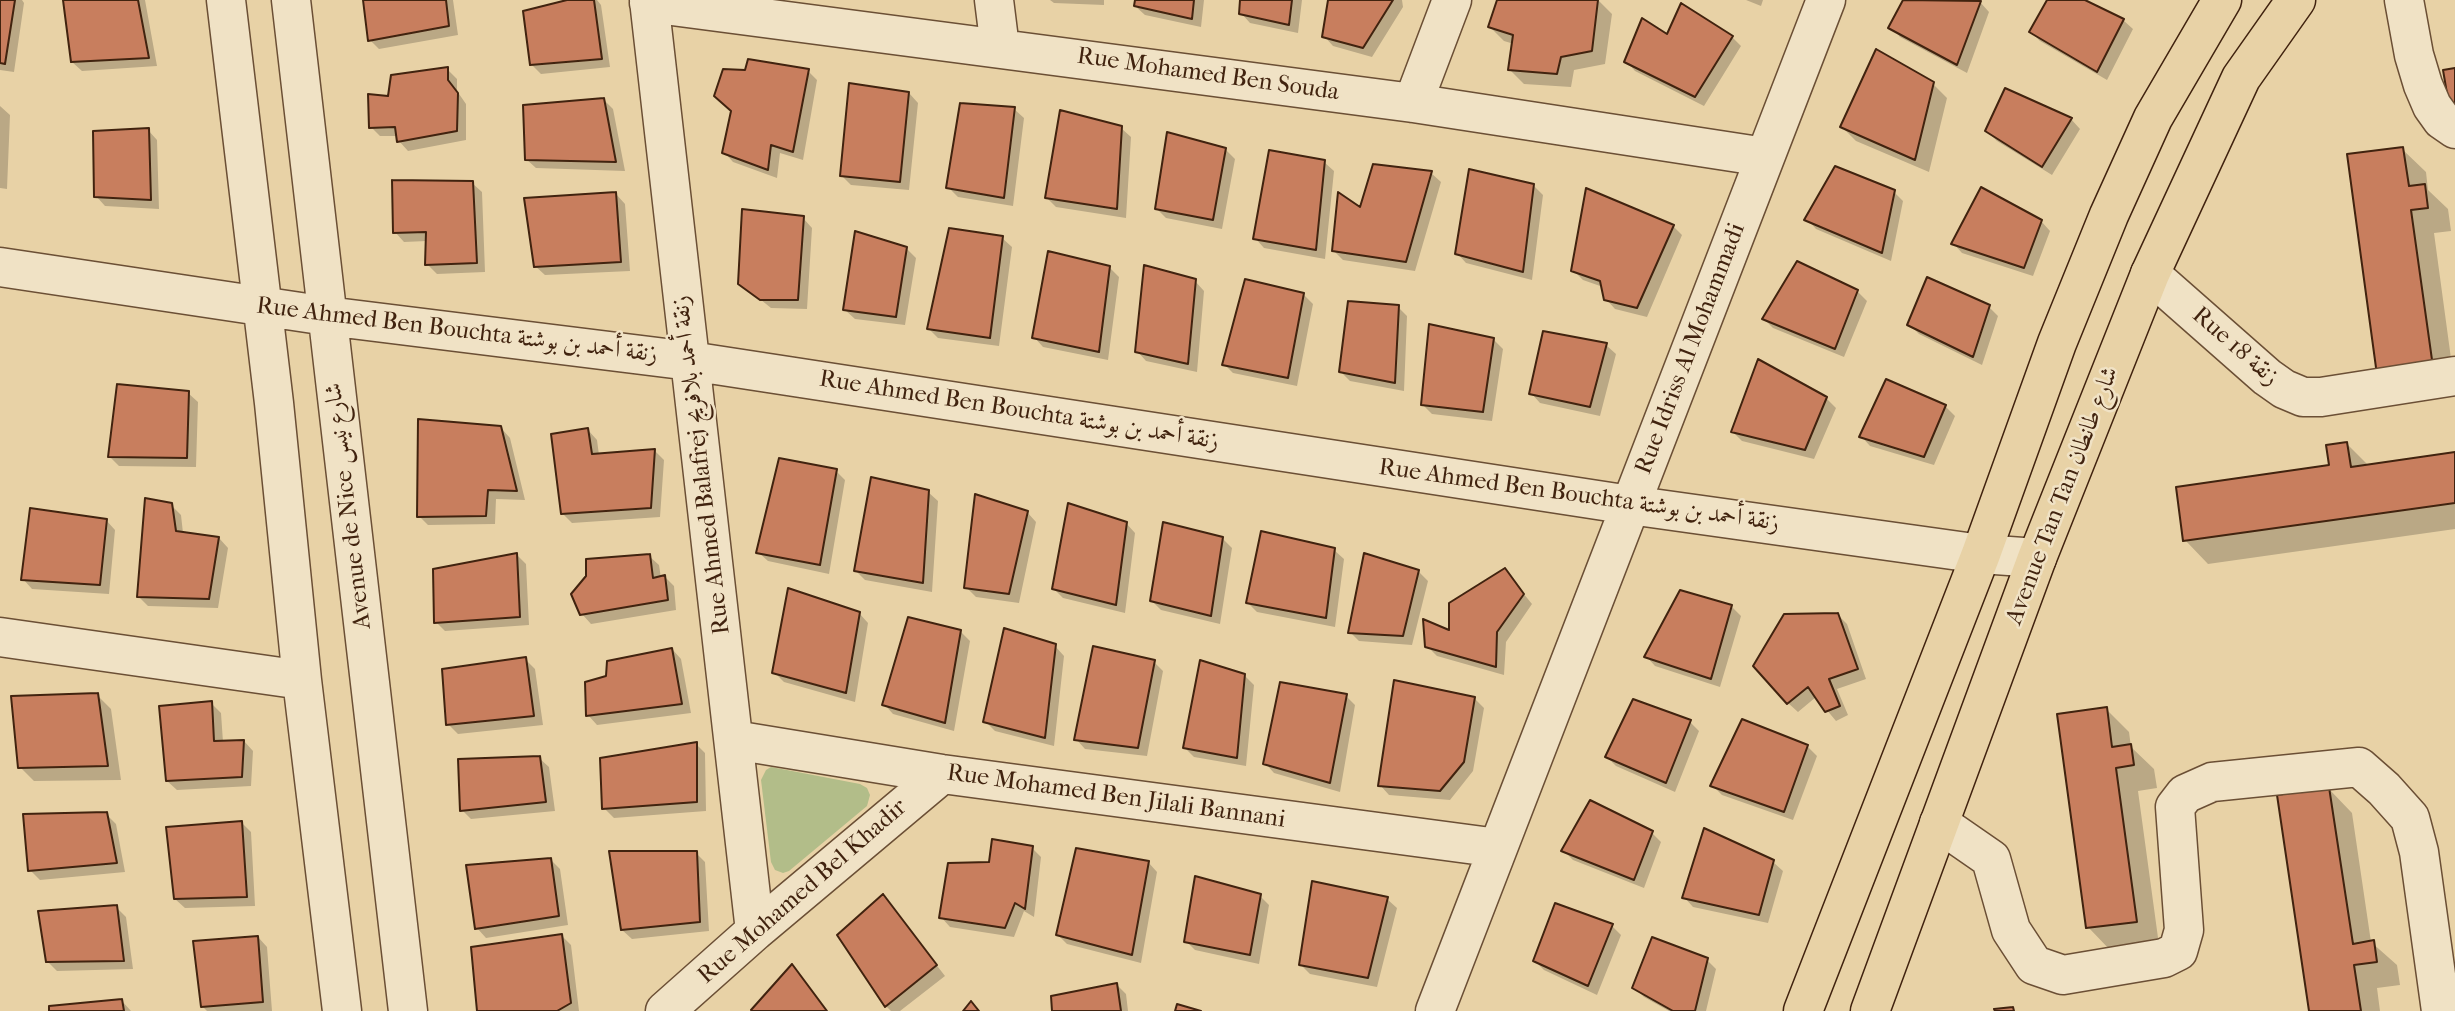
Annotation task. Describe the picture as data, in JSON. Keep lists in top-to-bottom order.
{
  "streets": {
    "main road": ["Avenue Tan Tan شارع طانطان"],
    "street": [
      "Rue Mohamed Ben Souda",
      "Rue Ahmed Ben Bouchta زنقة أحمد بن بوشتة",
      "Rue 18 زنقة",
      "Rue Idriss Al Mohammadi",
      "Rue Ahmed Balafrej زنقة أحمد بلافريج",
      "Avenue de Nice شارع نيس",
      "Rue Mohamed Ben Jilali Bannani",
      "Rue Mohamed Bel Khadir"
    ]
  },
  "crossings": [
    ["Rue Mohamed Ben Souda", "Rue Idriss Al Mohammadi"],
    ["Rue Mohamed Ben Souda", "Rue Ahmed Balafrej زنقة أحمد بلافريج"],
    ["Rue Ahmed Ben Bouchta زنقة أحمد بن بوشتة", "Rue Idriss Al Mohammadi"],
    ["Rue Ahmed Ben Bouchta زنقة أحمد بن بوشتة", "Rue Ahmed Balafrej زنقة أحمد بلافريج"],
    ["Rue Ahmed Ben Bouchta زنقة أحمد بن بوشتة", "Avenue Tan Tan شارع طانطان"],
    ["Rue Ahmed Ben Bouchta زنقة أحمد بن بوشتة", "Avenue de Nice شارع نيس"],
    ["Rue 18 زنقة", "Avenue Tan Tan شارع طانطان"],
    ["Rue Idriss Al Mohammadi", "Rue Mohamed Ben Jilali Bannani"],
    ["Rue Ahmed Balafrej زنقة أحمد بلافريج", "Rue Mohamed Ben Jilali Bannani"],
    ["Rue Ahmed Balafrej زنقة أحمد بلافريج", "Rue Mohamed Bel Khadir"],
    ["Rue Mohamed Ben Jilali Bannani", "Rue Mohamed Bel Khadir"]
  ]
}
